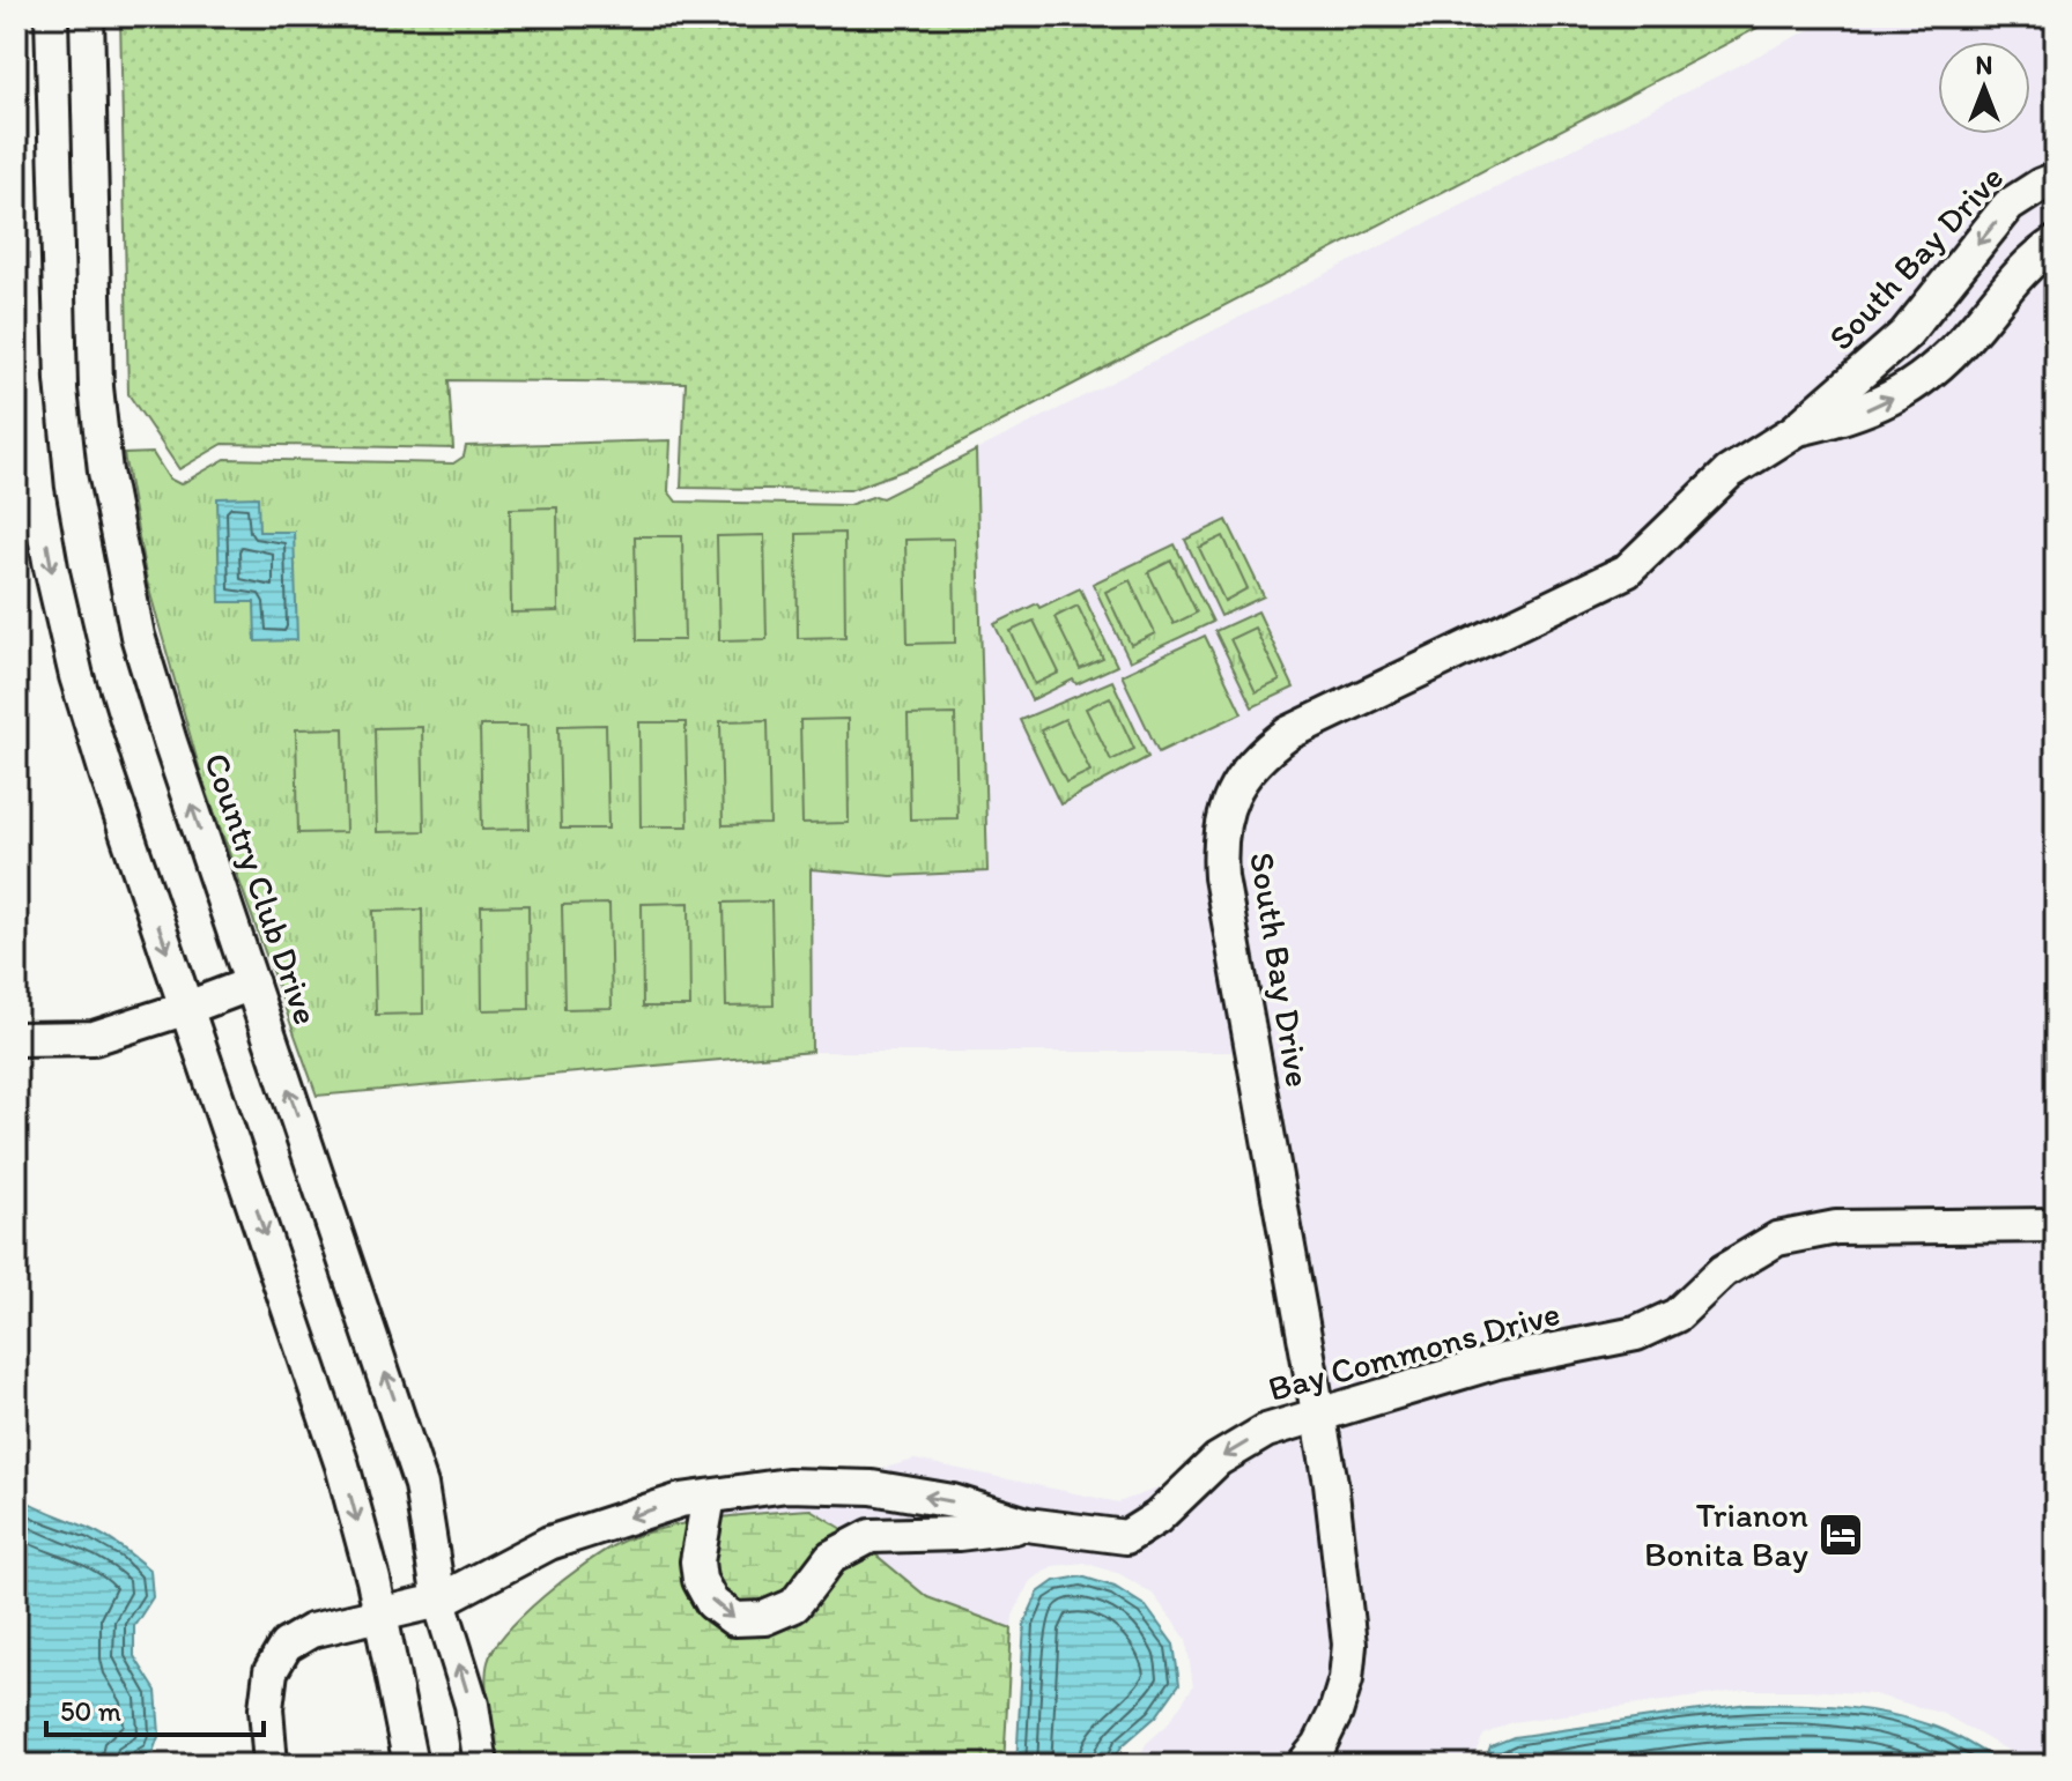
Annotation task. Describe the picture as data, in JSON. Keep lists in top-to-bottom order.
{
  "streets": {
    "street": ["South Bay Drive", "Country Club Drive", "Bay Commons Drive"]
  },
  "crossings": [
    ["South Bay Drive", "Bay Commons Drive"],
    ["Country Club Drive", "Bay Commons Drive"]
  ],
  "one_way": ["Bay Commons Drive"],
  "places": {
    "hotel": ["Trianon Bonita Bay"]
  },
  "scale_bar": "50 m",
  "north": "top"
}
